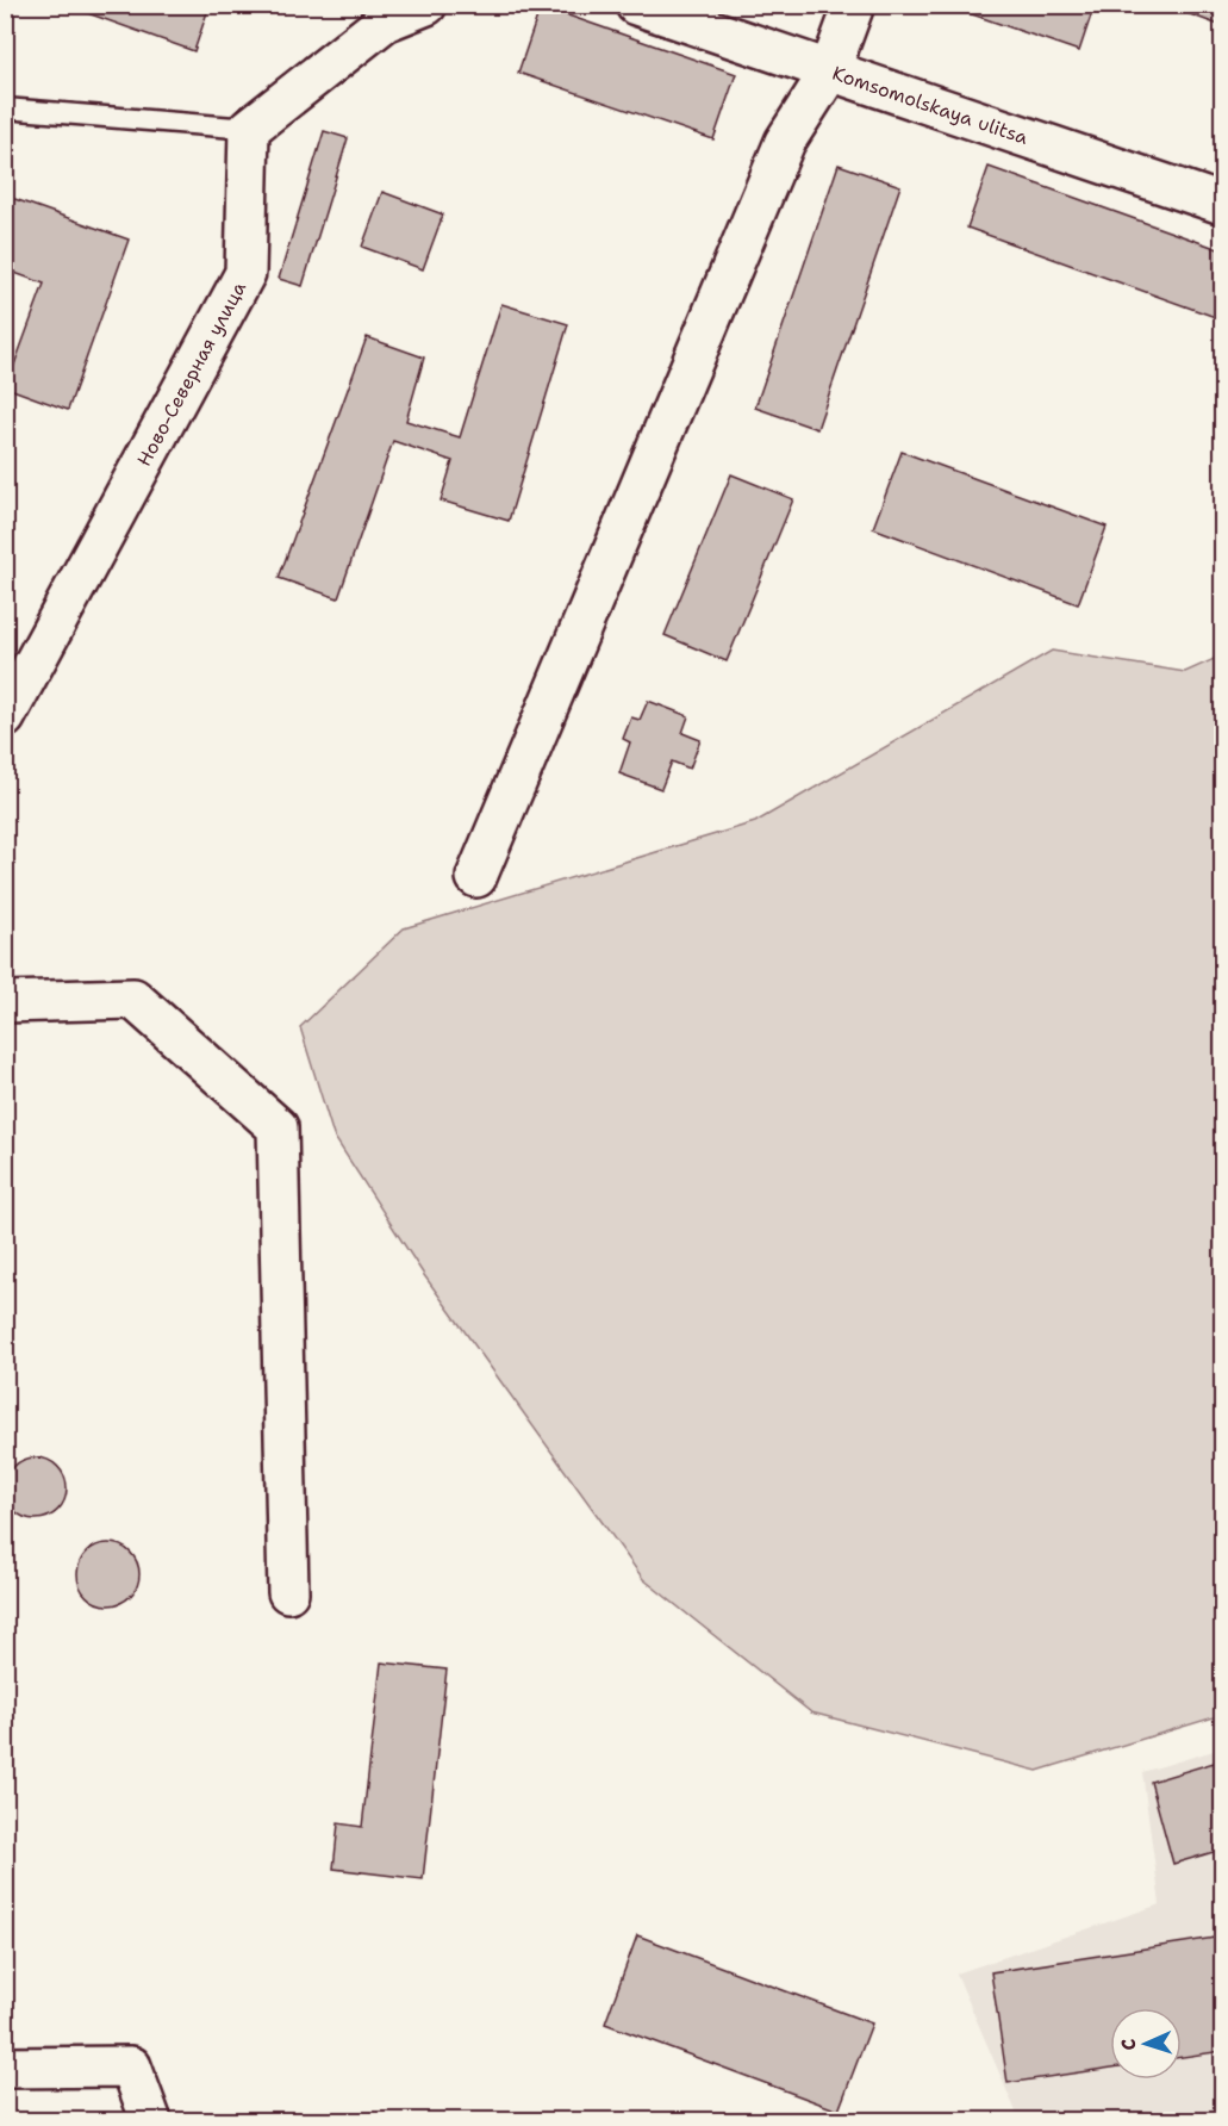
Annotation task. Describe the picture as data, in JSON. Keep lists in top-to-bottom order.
{
  "streets": {
    "street": ["Komsomolskaya ulitsa", "Ново-Северная улица"]
  },
  "north": "left"
}
